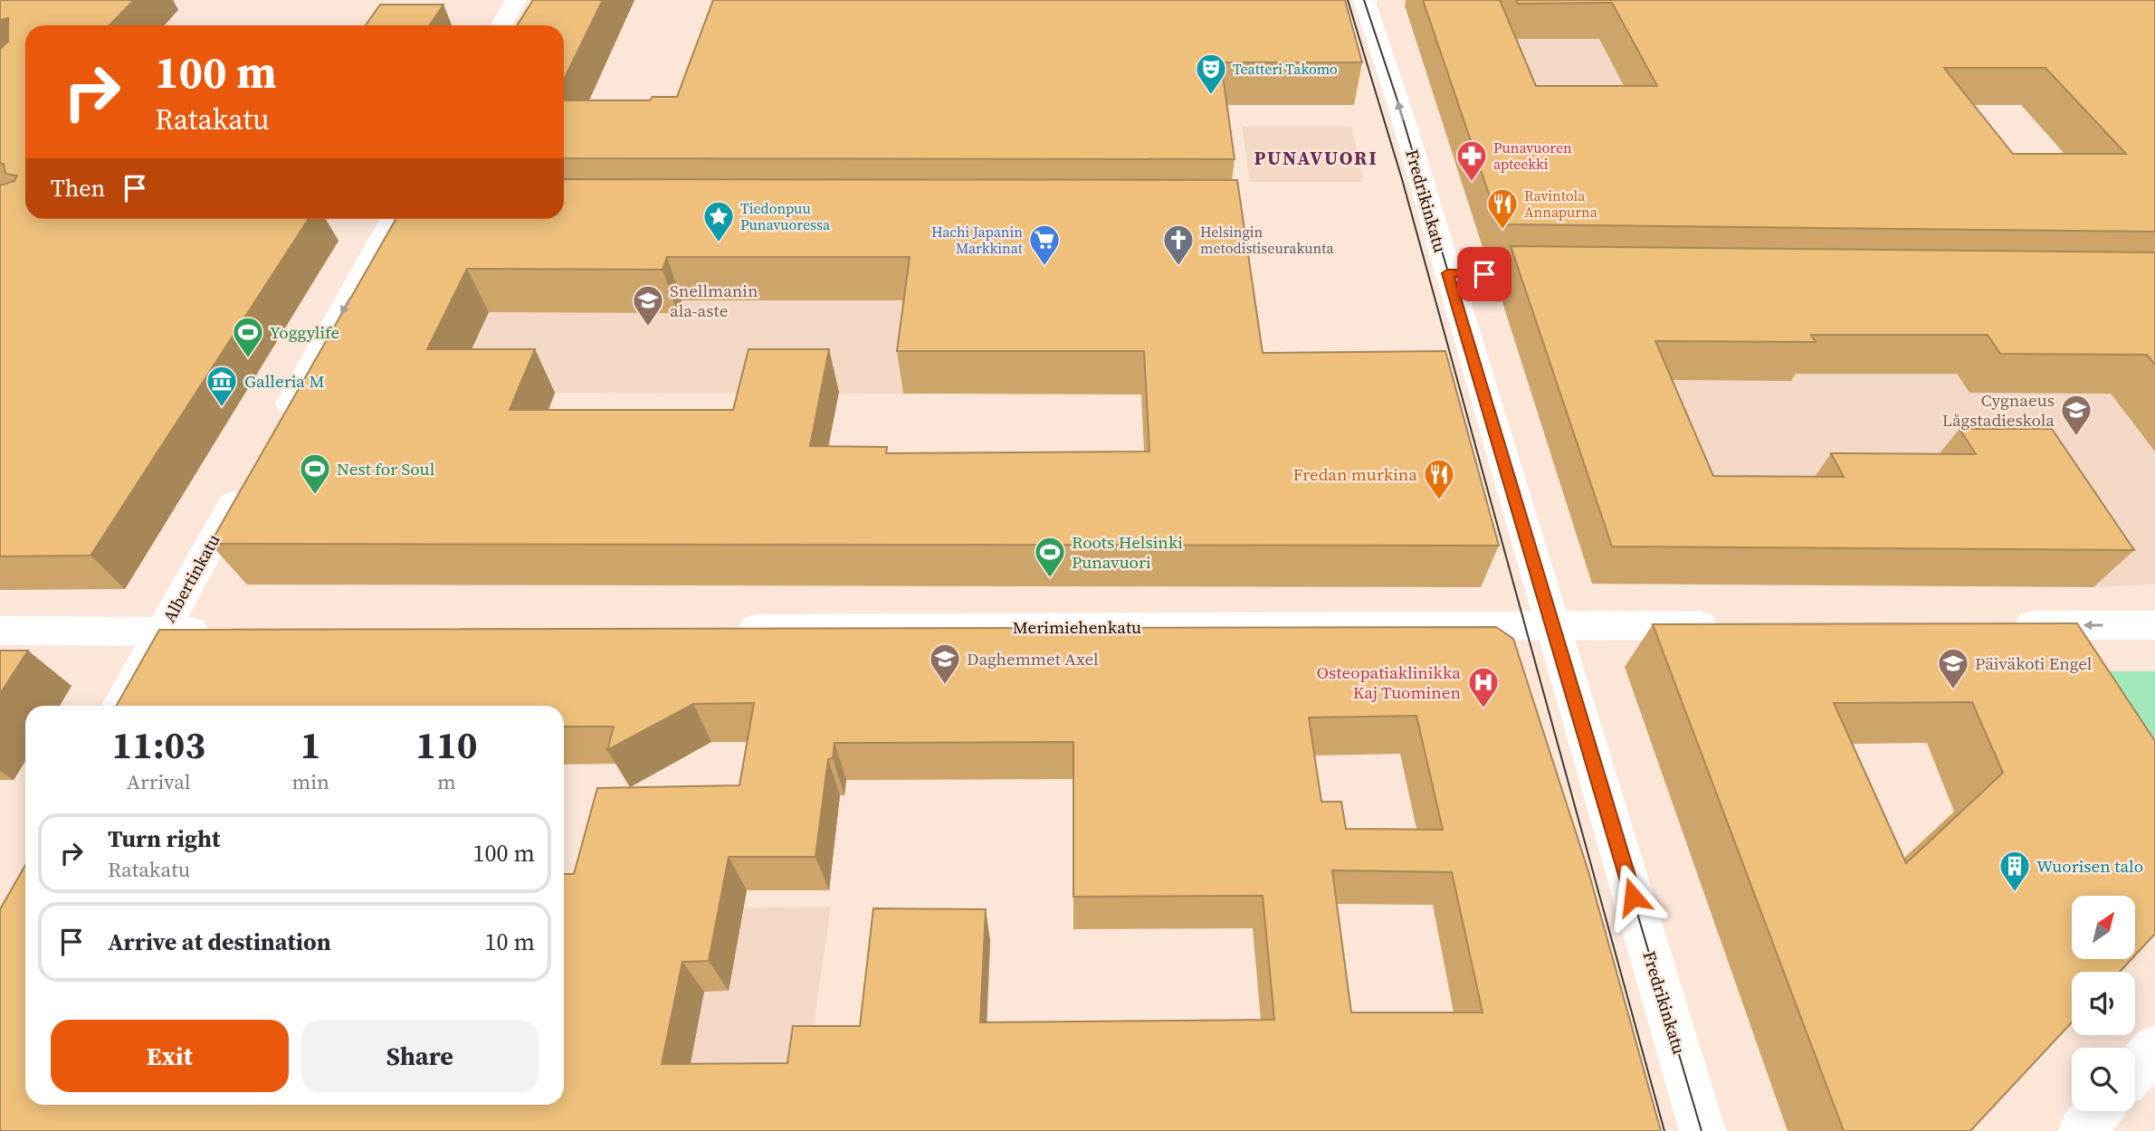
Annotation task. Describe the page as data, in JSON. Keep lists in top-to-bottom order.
{
  "streets": {
    "street": ["Fredrikinkatu", "Albertinkatu", "Merimiehenkatu"]
  },
  "crossings": [
    ["Fredrikinkatu", "Merimiehenkatu"]
  ],
  "districts": ["PUNAVUORI"],
  "places": {
    "theatre": ["Teatteri Takomo"],
    "pharmacy": ["Punavuoren apteekki"],
    "restaurant": ["Ravintola Annapurna", "Fredan murkina"],
    "place": ["Tiedonpuu Punavuoressa"],
    "supermarket": ["Hachi Japanin Markkinat"],
    "church": ["Helsingin metodistiseurakunta"],
    "school or university": [
      "Snellmanin ala-aste",
      "Cygnaeus Lågstadieskola",
      "Daghemmet Axel",
      "Päiväkoti Engel"
    ],
    "sports": ["Yoggylife", "Nest for Soul", "Roots Helsinki Punavuori"],
    "museum": ["Galleria M"],
    "hospital": ["Osteopatiaklinikka Kaj Tuominen"],
    "building": ["Wuorisen talo"]
  },
  "north": "top right",
  "page": {
    "turn": ["100 m", "Ratakatu"],
    "then": "Then",
    "eta": [
      "11:03",
      "Arrival",
      "1",
      "min",
      "110",
      "m"
    ],
    "list": [
      {
        "name": "Turn right",
        "note": "Ratakatu",
        "value": "100 m"
      },
      {
        "name": "Arrive at destination",
        "value": "10 m"
      }
    ],
    "buttons": ["Exit", "Share"]
  }
}
